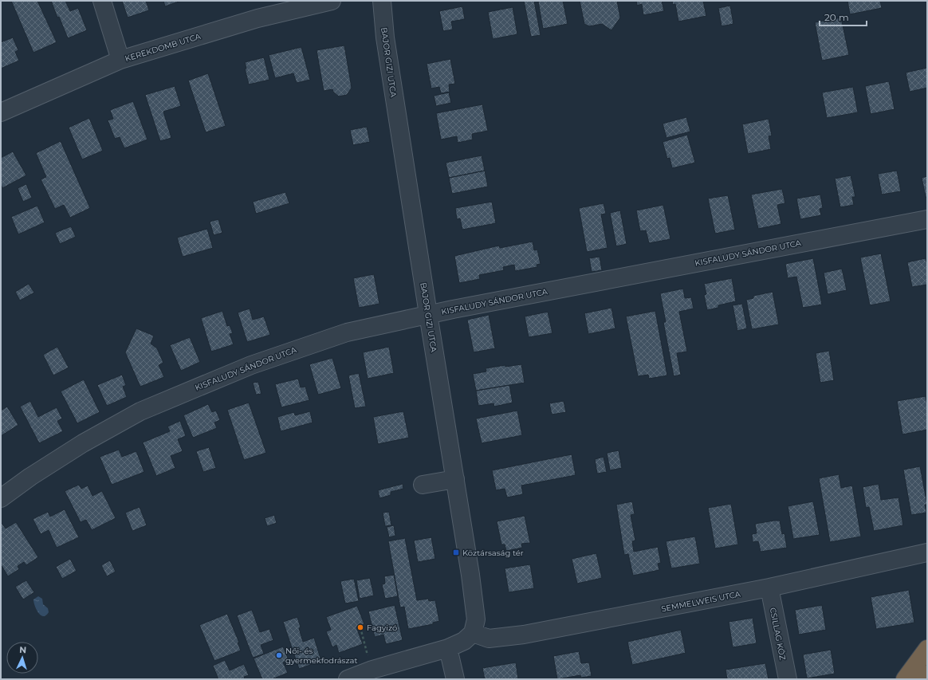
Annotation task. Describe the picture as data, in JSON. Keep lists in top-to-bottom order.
{
  "streets": {
    "street": [
      "KEREKDOMB UTCA",
      "BAJOR GIZI UTCA",
      "KISFALUDY SÁNDOR UTCA",
      "SEMMELWEIS UTCA",
      "CSILLAG KÖZ"
    ]
  },
  "crossings": [
    ["BAJOR GIZI UTCA", "KISFALUDY SÁNDOR UTCA"],
    ["BAJOR GIZI UTCA", "SEMMELWEIS UTCA"],
    ["SEMMELWEIS UTCA", "CSILLAG KÖZ"]
  ],
  "places": {
    "transit": ["Köztársaság tér"],
    "other": ["Fagyizó", "Női- és gyermekfodrászat"]
  },
  "scale_bar": "20 m",
  "north": "top"
}
